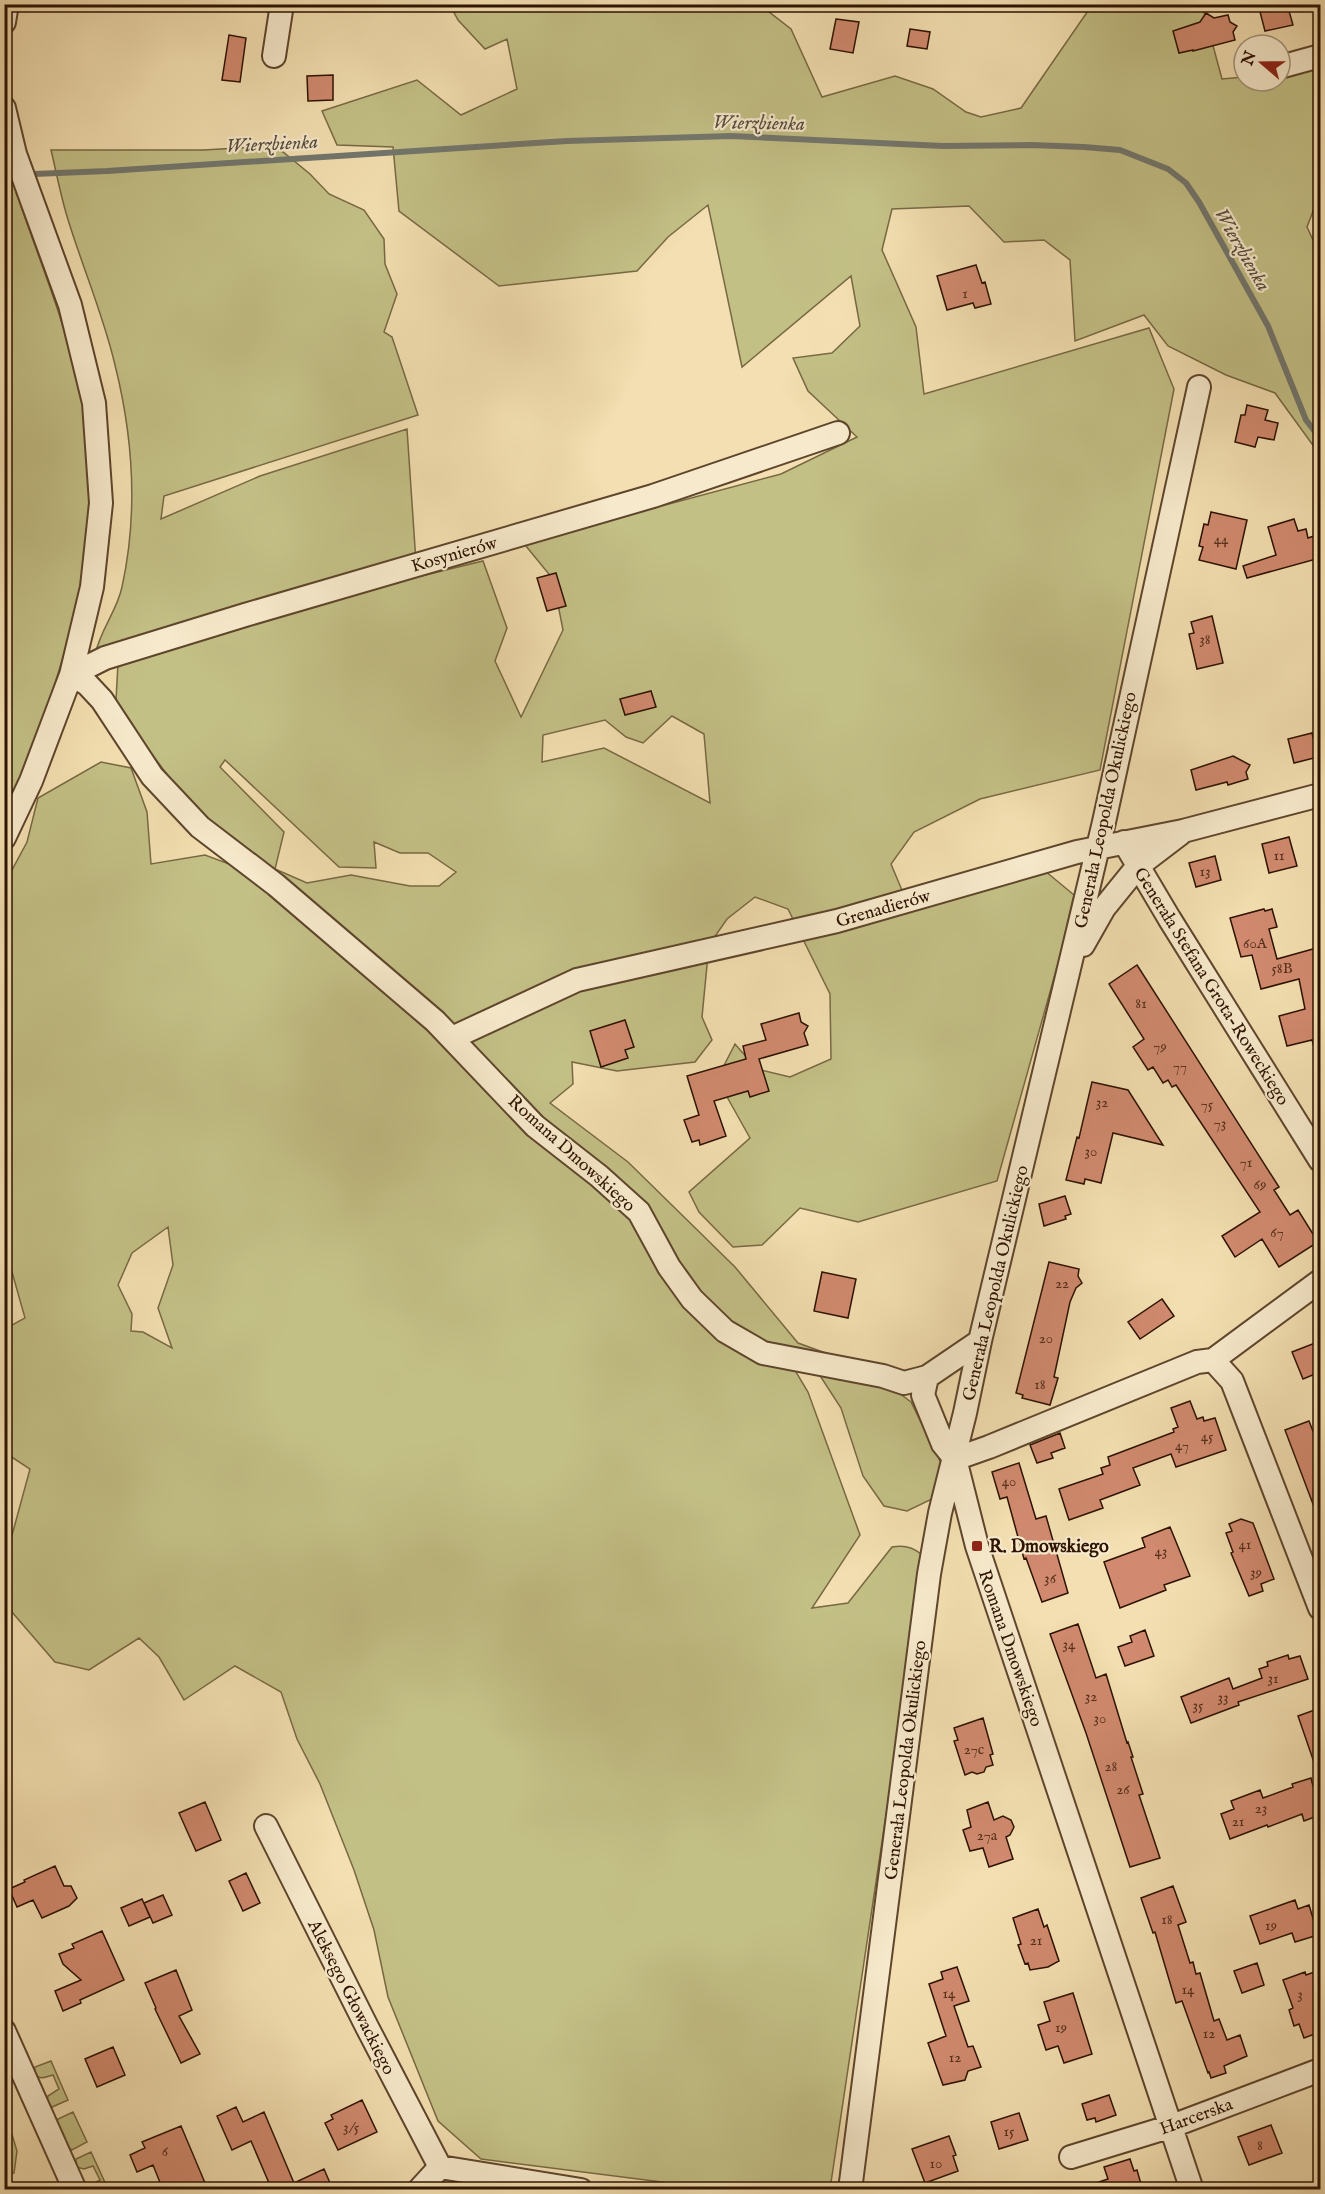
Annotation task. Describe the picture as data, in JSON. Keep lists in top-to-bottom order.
{
  "streets": {
    "street": [
      "Kosynierów",
      "Generała Leopolda Okulickiego",
      "Grenadierów",
      "Generała Stefana Grota-Roweckiego",
      "Romana Dmowskiego",
      "Aleksego Głowackiego",
      "Harcerska"
    ]
  },
  "crossings": [
    ["Kosynierów", "Romana Dmowskiego"],
    ["Generała Leopolda Okulickiego", "Grenadierów"],
    ["Generała Leopolda Okulickiego", "Romana Dmowskiego"],
    ["Grenadierów", "Generała Stefana Grota-Roweckiego"],
    ["Grenadierów", "Romana Dmowskiego"],
    ["Romana Dmowskiego", "Harcerska"]
  ],
  "water": ["Wierzbienka"],
  "places": {
    "transit": ["R. Dmowskiego"]
  },
  "house_numbers": [
    "1",
    "44",
    "38",
    "11",
    "13",
    "60A",
    "58B",
    "81",
    "79",
    "77",
    "32",
    "75",
    "73",
    "30",
    "71",
    "69",
    "67",
    "22",
    "20",
    "18",
    "45",
    "47",
    "40",
    "41",
    "43",
    "39",
    "36",
    "34",
    "31",
    "32",
    "33",
    "35",
    "30",
    "27c",
    "28",
    "26",
    "23",
    "21",
    "27a",
    "18",
    "19",
    "21",
    "14",
    "14",
    "3",
    "19",
    "12",
    "12",
    "3/5",
    "15",
    "8",
    "6",
    "10"
  ],
  "north": "left"
}
